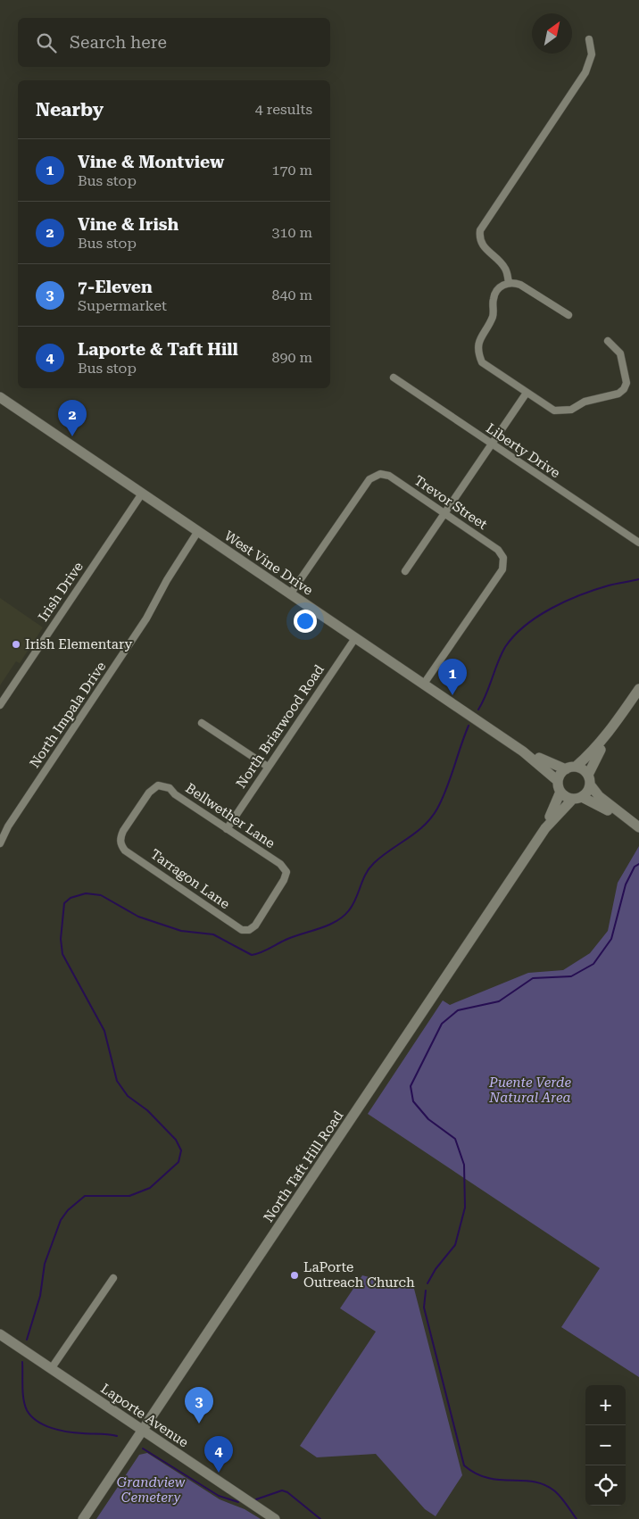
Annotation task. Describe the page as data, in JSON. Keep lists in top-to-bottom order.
{
  "streets": {
    "street": [
      "Liberty Drive",
      "Trevor Street",
      "West Vine Drive",
      "Irish Drive",
      "North Impala Drive",
      "North Briarwood Road",
      "Bellwether Lane",
      "Tarragon Lane",
      "North Taft Hill Road",
      "Laporte Avenue"
    ]
  },
  "crossings": [
    ["Trevor Street", "West Vine Drive"],
    ["West Vine Drive", "Irish Drive"],
    ["West Vine Drive", "North Impala Drive"],
    ["West Vine Drive", "North Briarwood Road"],
    ["West Vine Drive", "North Taft Hill Road"],
    ["North Briarwood Road", "Bellwether Lane"],
    ["Bellwether Lane", "Tarragon Lane"],
    ["North Taft Hill Road", "Laporte Avenue"]
  ],
  "parks": ["Puente Verde Natural Area", "Grandview Cemetery"],
  "places": ["Irish Elementary", "LaPorte Outreach Church"],
  "north": "top right",
  "page": {
    "search": "Search here",
    "heading": ["Nearby", "4 results"],
    "list": [
      {
        "mark": "1",
        "name": "Vine & Montview",
        "note": "Bus stop",
        "value": "170 m"
      },
      {
        "mark": "2",
        "name": "Vine & Irish",
        "note": "Bus stop",
        "value": "310 m"
      },
      {
        "mark": "3",
        "name": "7-Eleven",
        "note": "Supermarket",
        "value": "840 m"
      },
      {
        "mark": "4",
        "name": "Laporte & Taft Hill",
        "note": "Bus stop",
        "value": "890 m"
      }
    ],
    "pins": [
      "2",
      "1",
      "3",
      "4"
    ],
    "map_buttons": ["+", "−"]
  }
}
